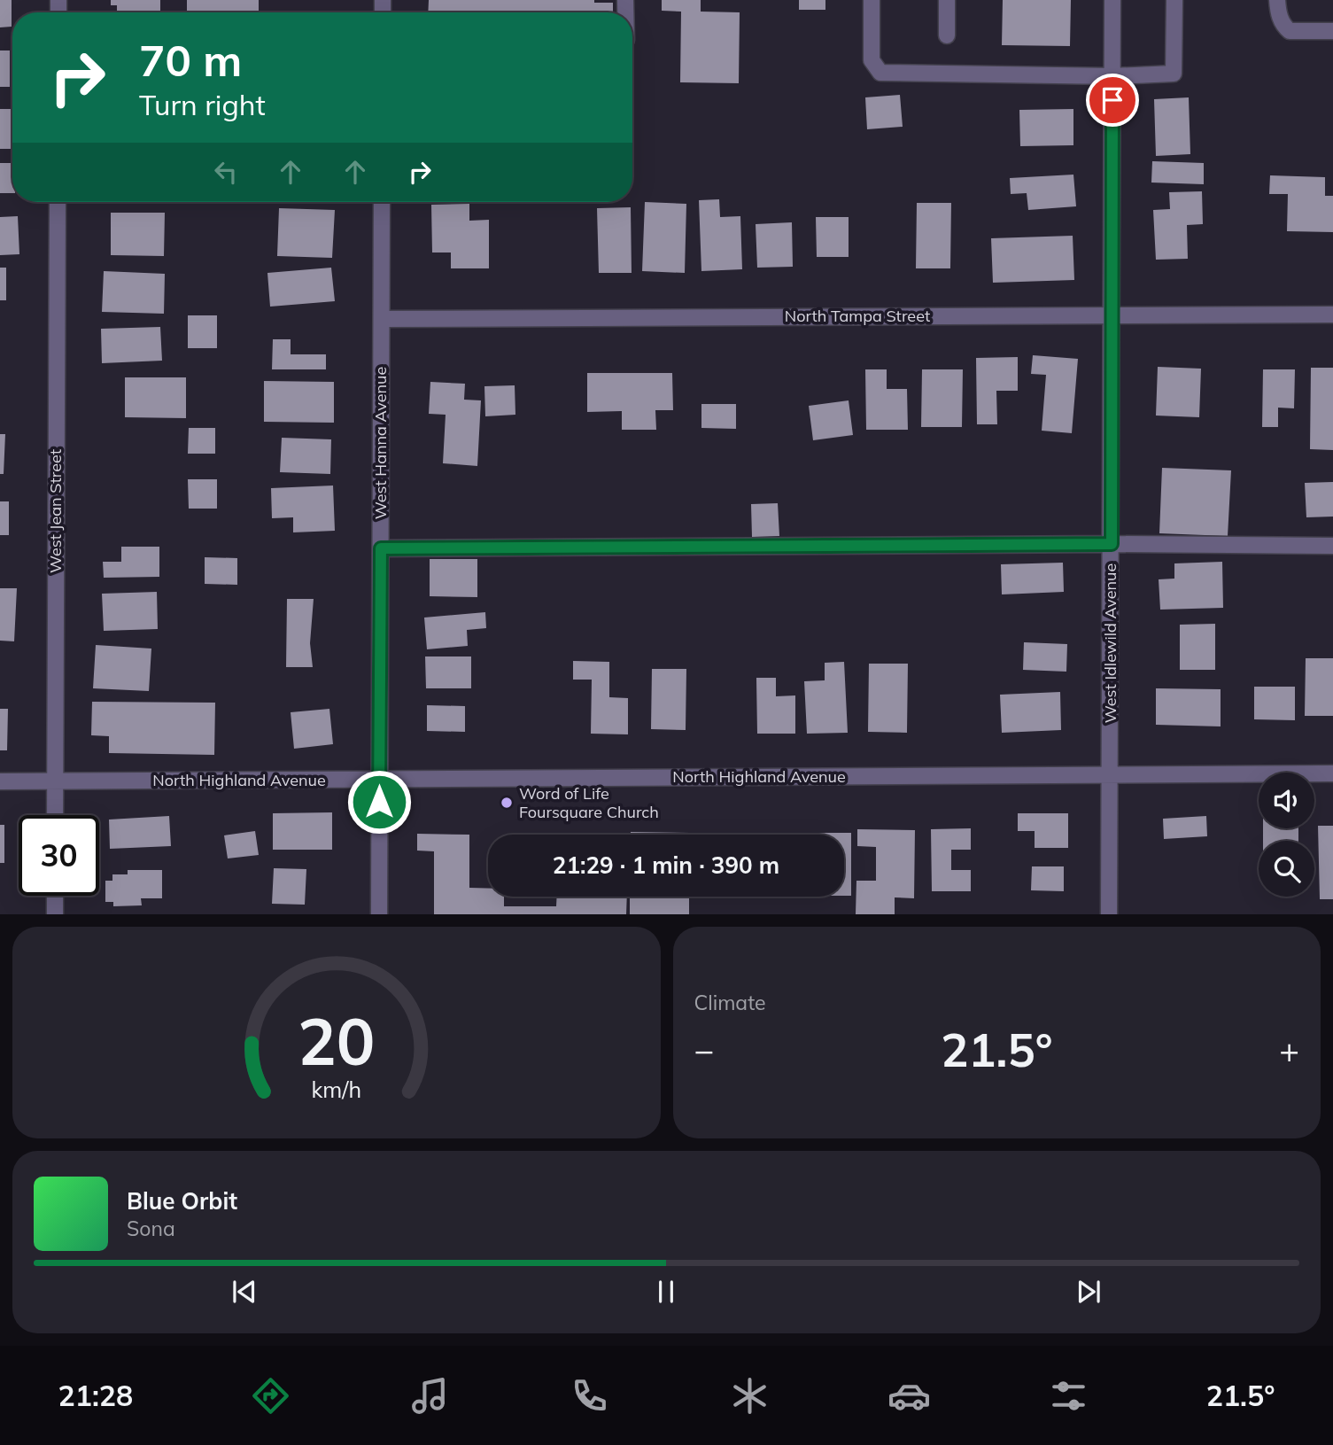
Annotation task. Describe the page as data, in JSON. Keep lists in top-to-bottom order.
{
  "streets": {
    "street": [
      "North Tampa Street",
      "West Hanna Avenue",
      "West Jean Street",
      "West Idlewild Avenue",
      "North Highland Avenue"
    ]
  },
  "crossings": [
    ["North Tampa Street", "West Hanna Avenue"],
    ["North Tampa Street", "West Idlewild Avenue"],
    ["West Hanna Avenue", "North Highland Avenue"],
    ["West Jean Street", "North Highland Avenue"],
    ["West Idlewild Avenue", "North Highland Avenue"]
  ],
  "places": ["Word of Life Foursquare Church"],
  "page": {
    "turn": ["70 m", "Turn right"],
    "limit": "30",
    "trip": "21:29 · 1 min · 390 m",
    "tile": "Climate",
    "heat": ["−", "21.5°", "+"],
    "song": ["Blue Orbit", "Sona"],
    "tabs": ["21:28", "21.5°"],
    "gauge": ["20", "km/h"]
  }
}
